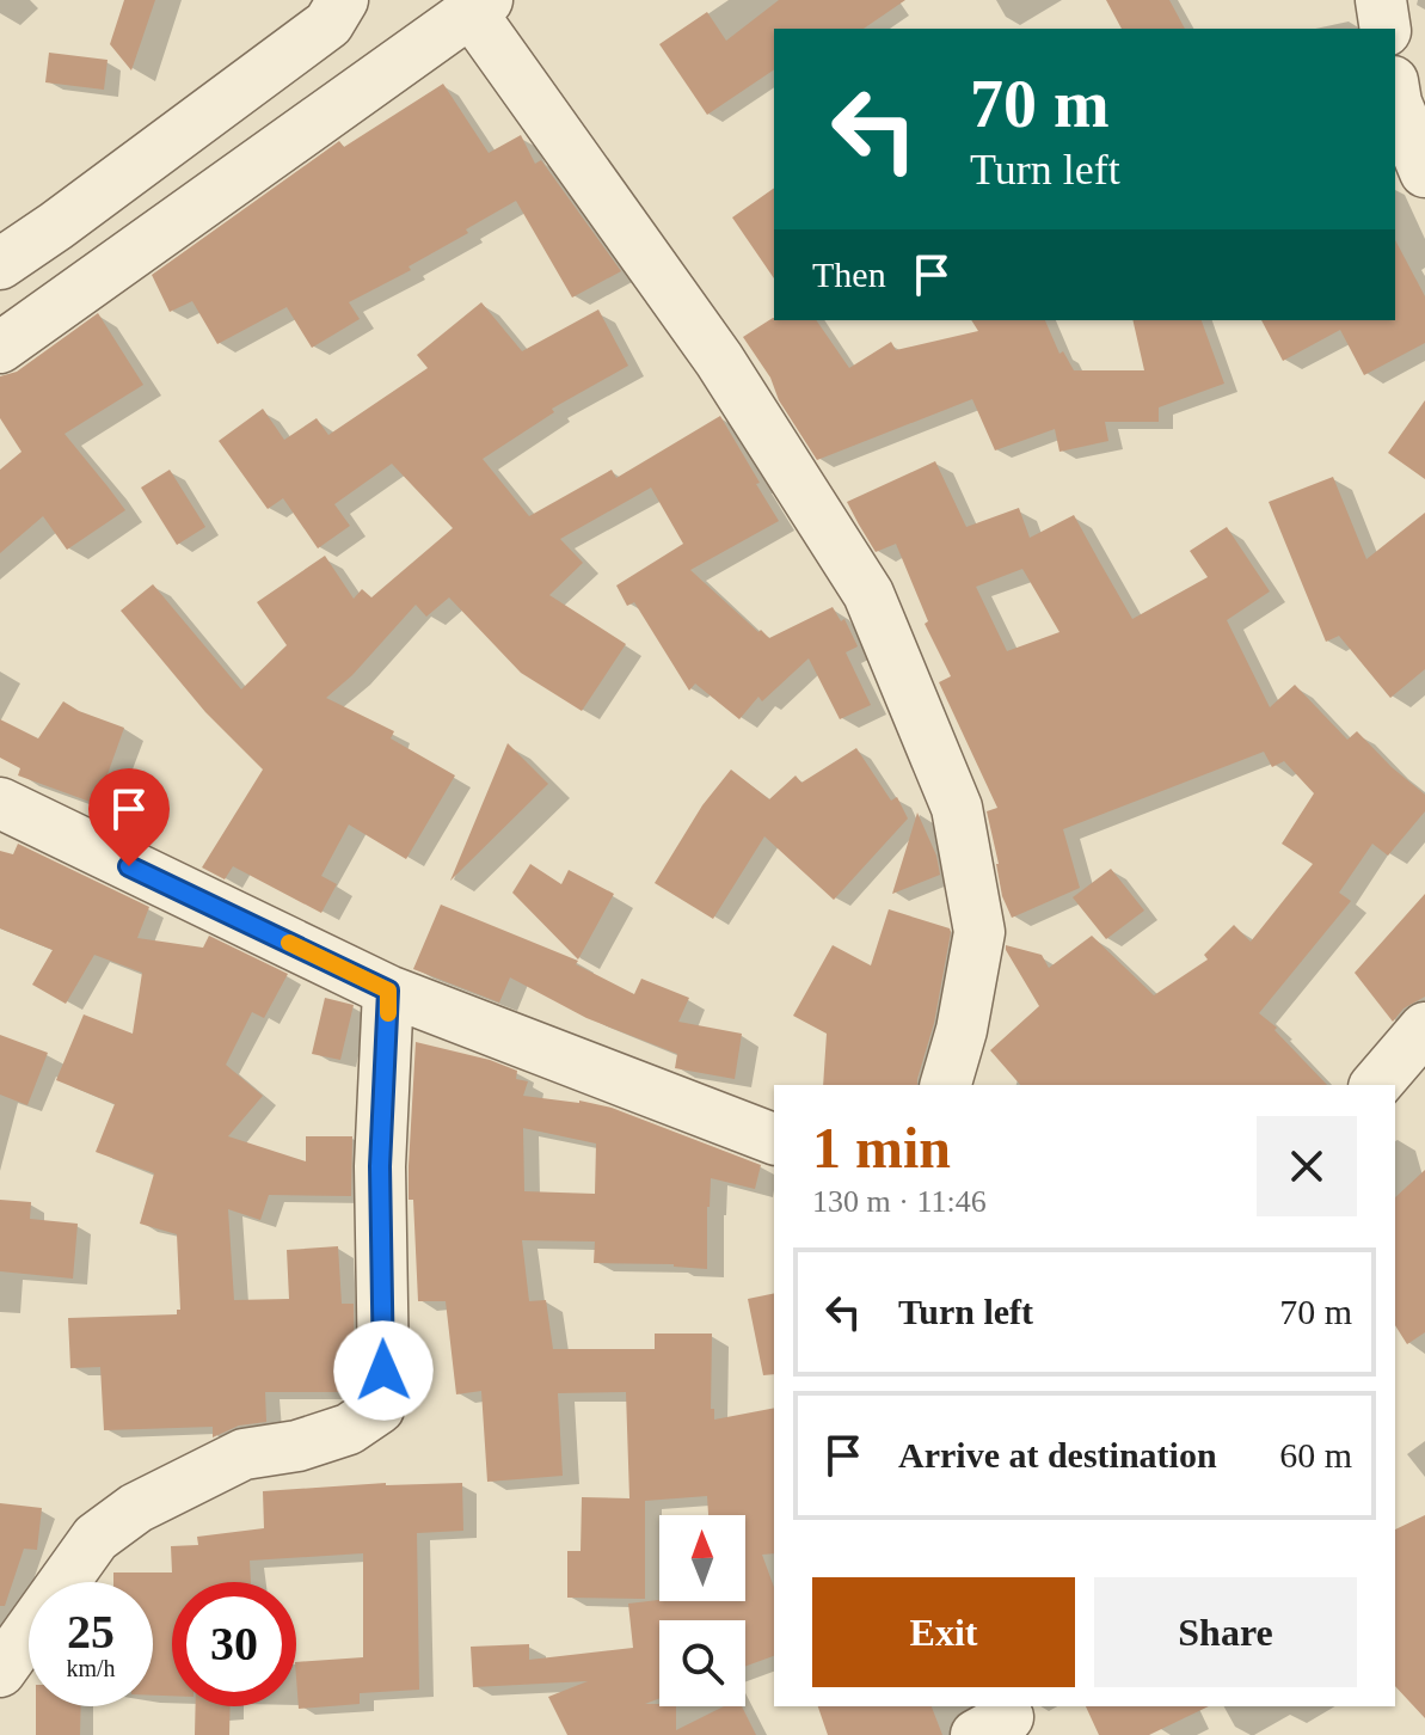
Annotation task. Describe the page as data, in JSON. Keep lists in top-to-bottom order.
{
  "north": "top",
  "page": {
    "turn": ["70 m", "Turn left"],
    "then": "Then",
    "heading": ["1 min", "130 m · 11:46"],
    "list": [
      {
        "name": "Turn left",
        "value": "70 m"
      },
      {
        "name": "Arrive at destination",
        "value": "60 m"
      }
    ],
    "buttons": ["Exit", "Share"],
    "speed": "25 km/h",
    "limit": "30"
  }
}
